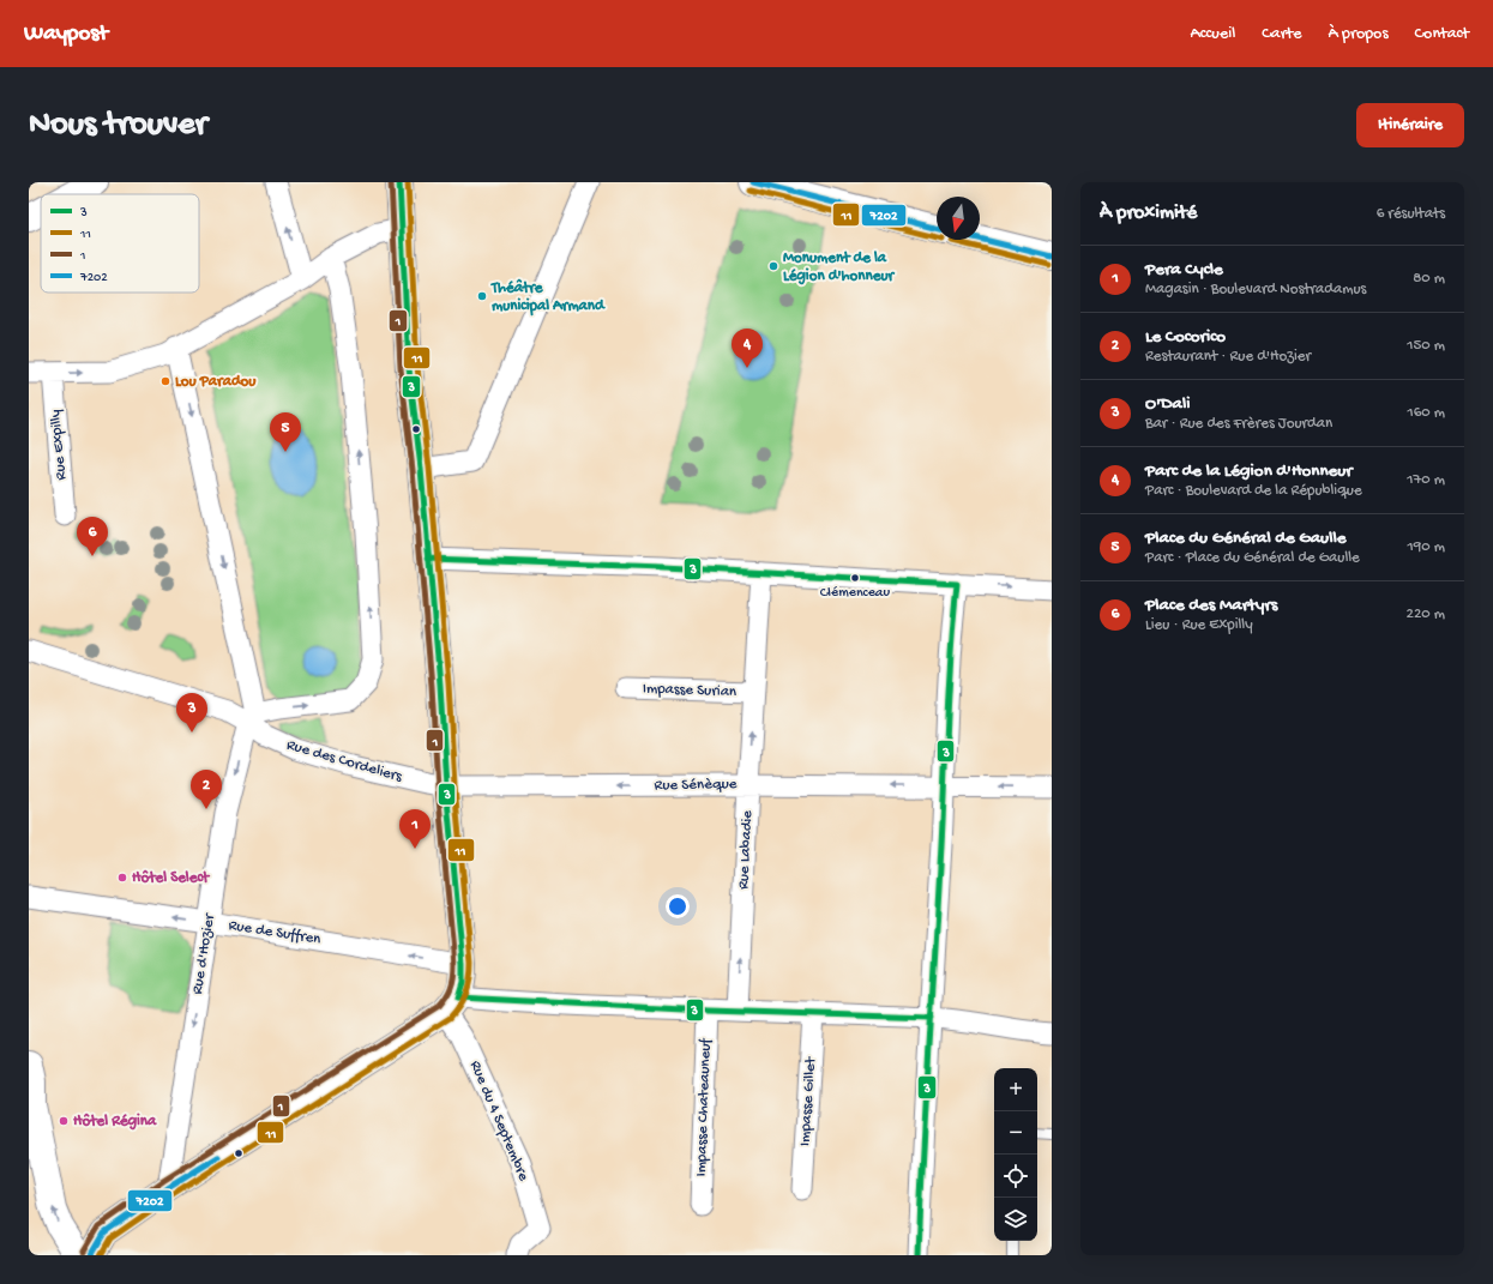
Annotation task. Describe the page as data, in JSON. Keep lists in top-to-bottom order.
{
  "streets": {
    "street": [
      "Rue Expilly",
      "Impasse Surian",
      "Rue des Cordeliers",
      "Rue Sénèque",
      "Rue Labadie",
      "Rue de Suffren",
      "Rue d'Hozier",
      "Impasse Gillet",
      "Impasse Chateauneuf",
      "Rue du 4 Septembre"
    ]
  },
  "crossings": [
    ["Impasse Surian", "Rue Labadie"],
    ["Rue des Cordeliers", "Rue Sénèque"],
    ["Rue des Cordeliers", "Rue d'Hozier"],
    ["Rue Sénèque", "Rue Labadie"],
    ["Rue de Suffren", "Rue d'Hozier"]
  ],
  "one_way": [
    "Rue Sénèque",
    "Rue Labadie",
    "Rue de Suffren",
    "Rue d'Hozier"
  ],
  "places": [
    "Monument de la Légion d'honneur",
    "Théâtre municipal Armand",
    "Lou Paradou",
    "Clémenceau",
    "Hôtel Select",
    "Hôtel Régina"
  ],
  "lines": [
    "transit line 3",
    "transit line 11",
    "transit line 1",
    "transit line 7202"
  ],
  "legend": [
    "3",
    "11",
    "1",
    "7202"
  ],
  "north": "bottom",
  "page": {
    "header": "Waypost",
    "nav": [
      "Accueil",
      "Carte",
      "À propos",
      "Contact"
    ],
    "buttons": "Itinéraire",
    "title": "Nous trouver",
    "heading": ["À proximité", "6 résultats"],
    "list": [
      {
        "mark": "1",
        "name": "Pera Cycle",
        "note": "Magasin · Boulevard Nostradamus",
        "value": "80 m"
      },
      {
        "mark": "2",
        "name": "Le Cocorico",
        "note": "Restaurant · Rue d'Hozier",
        "value": "150 m"
      },
      {
        "mark": "3",
        "name": "O'Dali",
        "note": "Bar · Rue des Frères Jourdan",
        "value": "160 m"
      },
      {
        "mark": "4",
        "name": "Parc de la Légion d'Honneur",
        "note": "Parc · Boulevard de la République",
        "value": "170 m"
      },
      {
        "mark": "5",
        "name": "Place du Général de Gaulle",
        "note": "Parc · Place du Général de Gaulle",
        "value": "190 m"
      },
      {
        "mark": "6",
        "name": "Place des Martyrs",
        "note": "Lieu · Rue Expilly",
        "value": "220 m"
      }
    ],
    "pins": [
      "4",
      "5",
      "6",
      "3",
      "2",
      "1"
    ],
    "map_buttons": ["+", "−"]
  }
}
